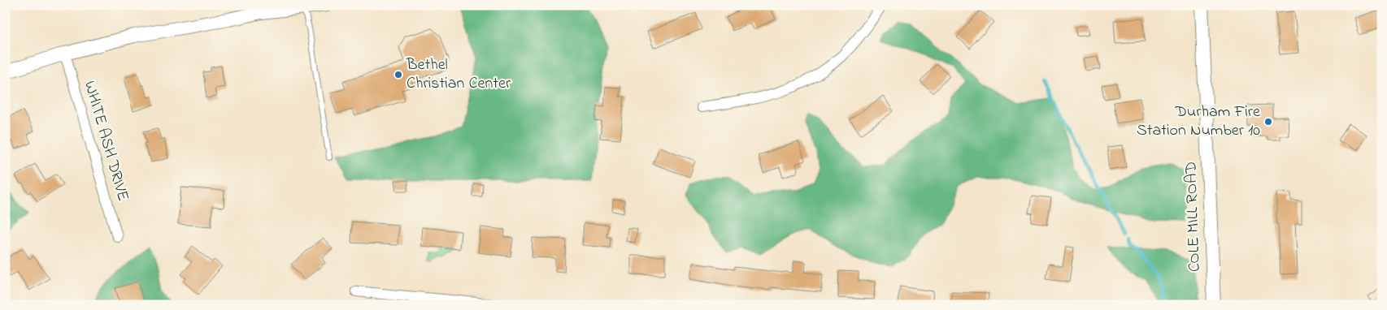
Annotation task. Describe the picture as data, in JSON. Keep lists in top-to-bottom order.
{
  "streets": {
    "street": ["WHITE ASH DRIVE", "COLE MILL ROAD"]
  },
  "places": ["Bethel Christian Center", "Durham Fire Station Number 10"]
}
